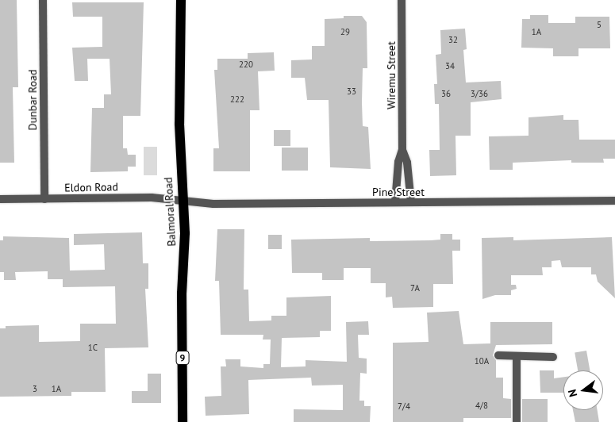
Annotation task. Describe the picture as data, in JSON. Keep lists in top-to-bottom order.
{
  "streets": {
    "main road": ["Balmoral Road", "9"],
    "street": [
      "Wiremu Street",
      "Dunbar Road",
      "Eldon Road",
      "Pine Street"
    ]
  },
  "crossings": [
    ["Wiremu Street", "Pine Street"],
    ["Dunbar Road", "Eldon Road"],
    ["Eldon Road", "Pine Street"],
    ["Eldon Road", "Balmoral Road"],
    ["Pine Street", "Balmoral Road"]
  ],
  "house_numbers": [
    "5",
    "29",
    "1A",
    "32",
    "220",
    "34",
    "33",
    "36",
    "3/36",
    "222",
    "7A",
    "1C",
    "10A",
    "3",
    "1A",
    "4/8",
    "7/4"
  ],
  "north": "left"
}
